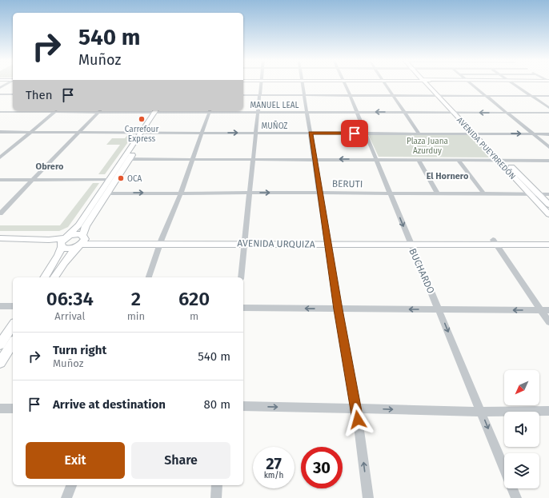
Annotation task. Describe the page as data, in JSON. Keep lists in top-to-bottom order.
{
  "streets": {
    "main road": ["AVENIDA PUEYRREDÓN", "AVENIDA URQUIZA"],
    "street": [
      "MANUEL LEAL",
      "MUÑOZ",
      "BERUTI",
      "BUCHARDO"
    ]
  },
  "crossings": [
    ["MANUEL LEAL", "AVENIDA PUEYRREDÓN"],
    ["MANUEL LEAL", "BUCHARDO"],
    ["MUÑOZ", "AVENIDA PUEYRREDÓN"],
    ["MUÑOZ", "BUCHARDO"],
    ["AVENIDA PUEYRREDÓN", "BERUTI"],
    ["BERUTI", "BUCHARDO"],
    ["AVENIDA URQUIZA", "BUCHARDO"]
  ],
  "one_way": ["BUCHARDO"],
  "districts": ["Obrero", "El Hornero"],
  "parks": ["Plaza Juana Azurduy"],
  "places": ["Carrefour Express", "OCA"],
  "north": "bottom left",
  "page": {
    "turn": ["540 m", "Muñoz"],
    "then": "Then",
    "eta": [
      "06:34",
      "Arrival",
      "2",
      "min",
      "620",
      "m"
    ],
    "list": [
      {
        "name": "Turn right",
        "note": "Muñoz",
        "value": "540 m"
      },
      {
        "name": "Arrive at destination",
        "value": "80 m"
      }
    ],
    "buttons": ["Exit", "Share"],
    "speed": "27 km/h",
    "limit": "30"
  }
}
